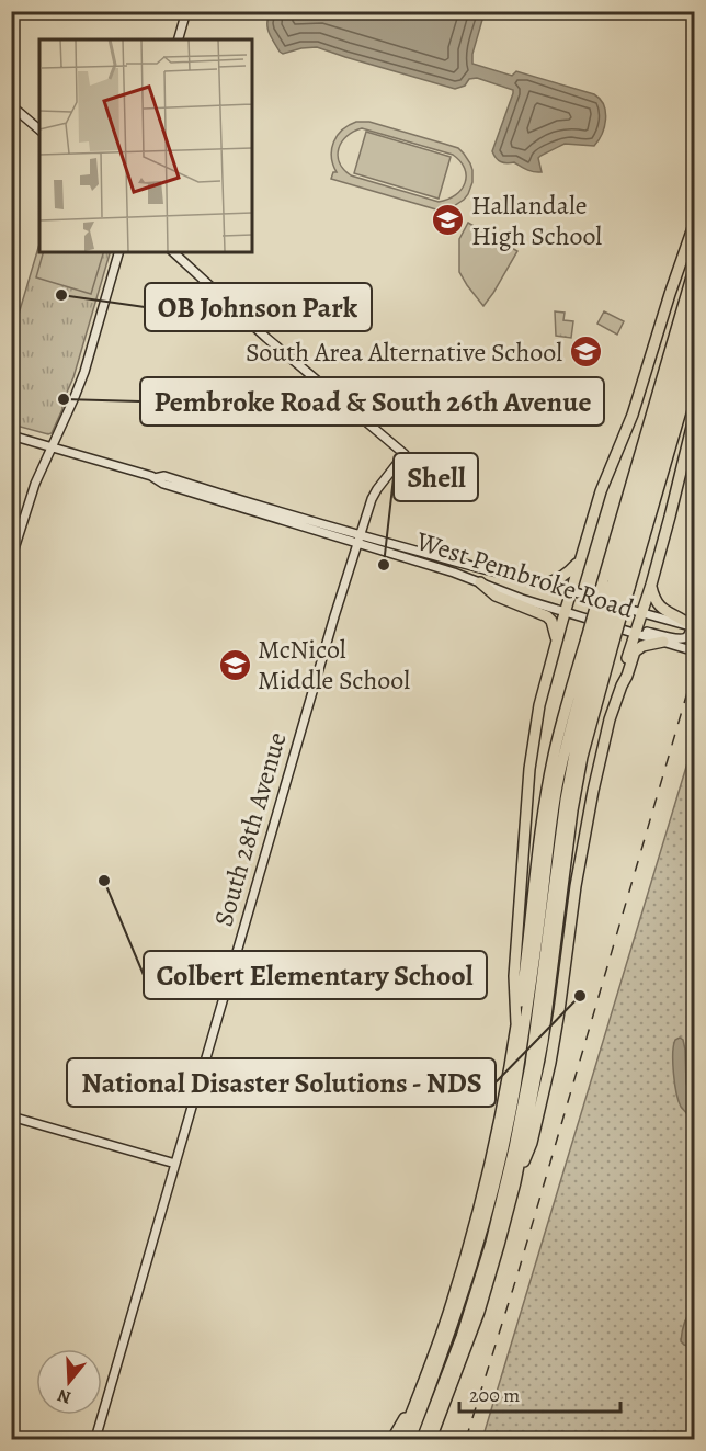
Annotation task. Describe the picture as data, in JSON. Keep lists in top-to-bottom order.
{
  "streets": {
    "street": ["West Pembroke Road", "South 28th Avenue"]
  },
  "crossings": [
    ["West Pembroke Road", "South 28th Avenue"]
  ],
  "places": {
    "school or university": ["Hallandale High School", "South Area Alternative School", "McNicol Middle School"],
    "other": [
      "OB Johnson Park",
      "Pembroke Road & South 26th Avenue",
      "Shell",
      "Colbert Elementary School",
      "National Disaster Solutions - NDS"
    ]
  },
  "scale_bar": "200 m",
  "north": "bottom"
}
